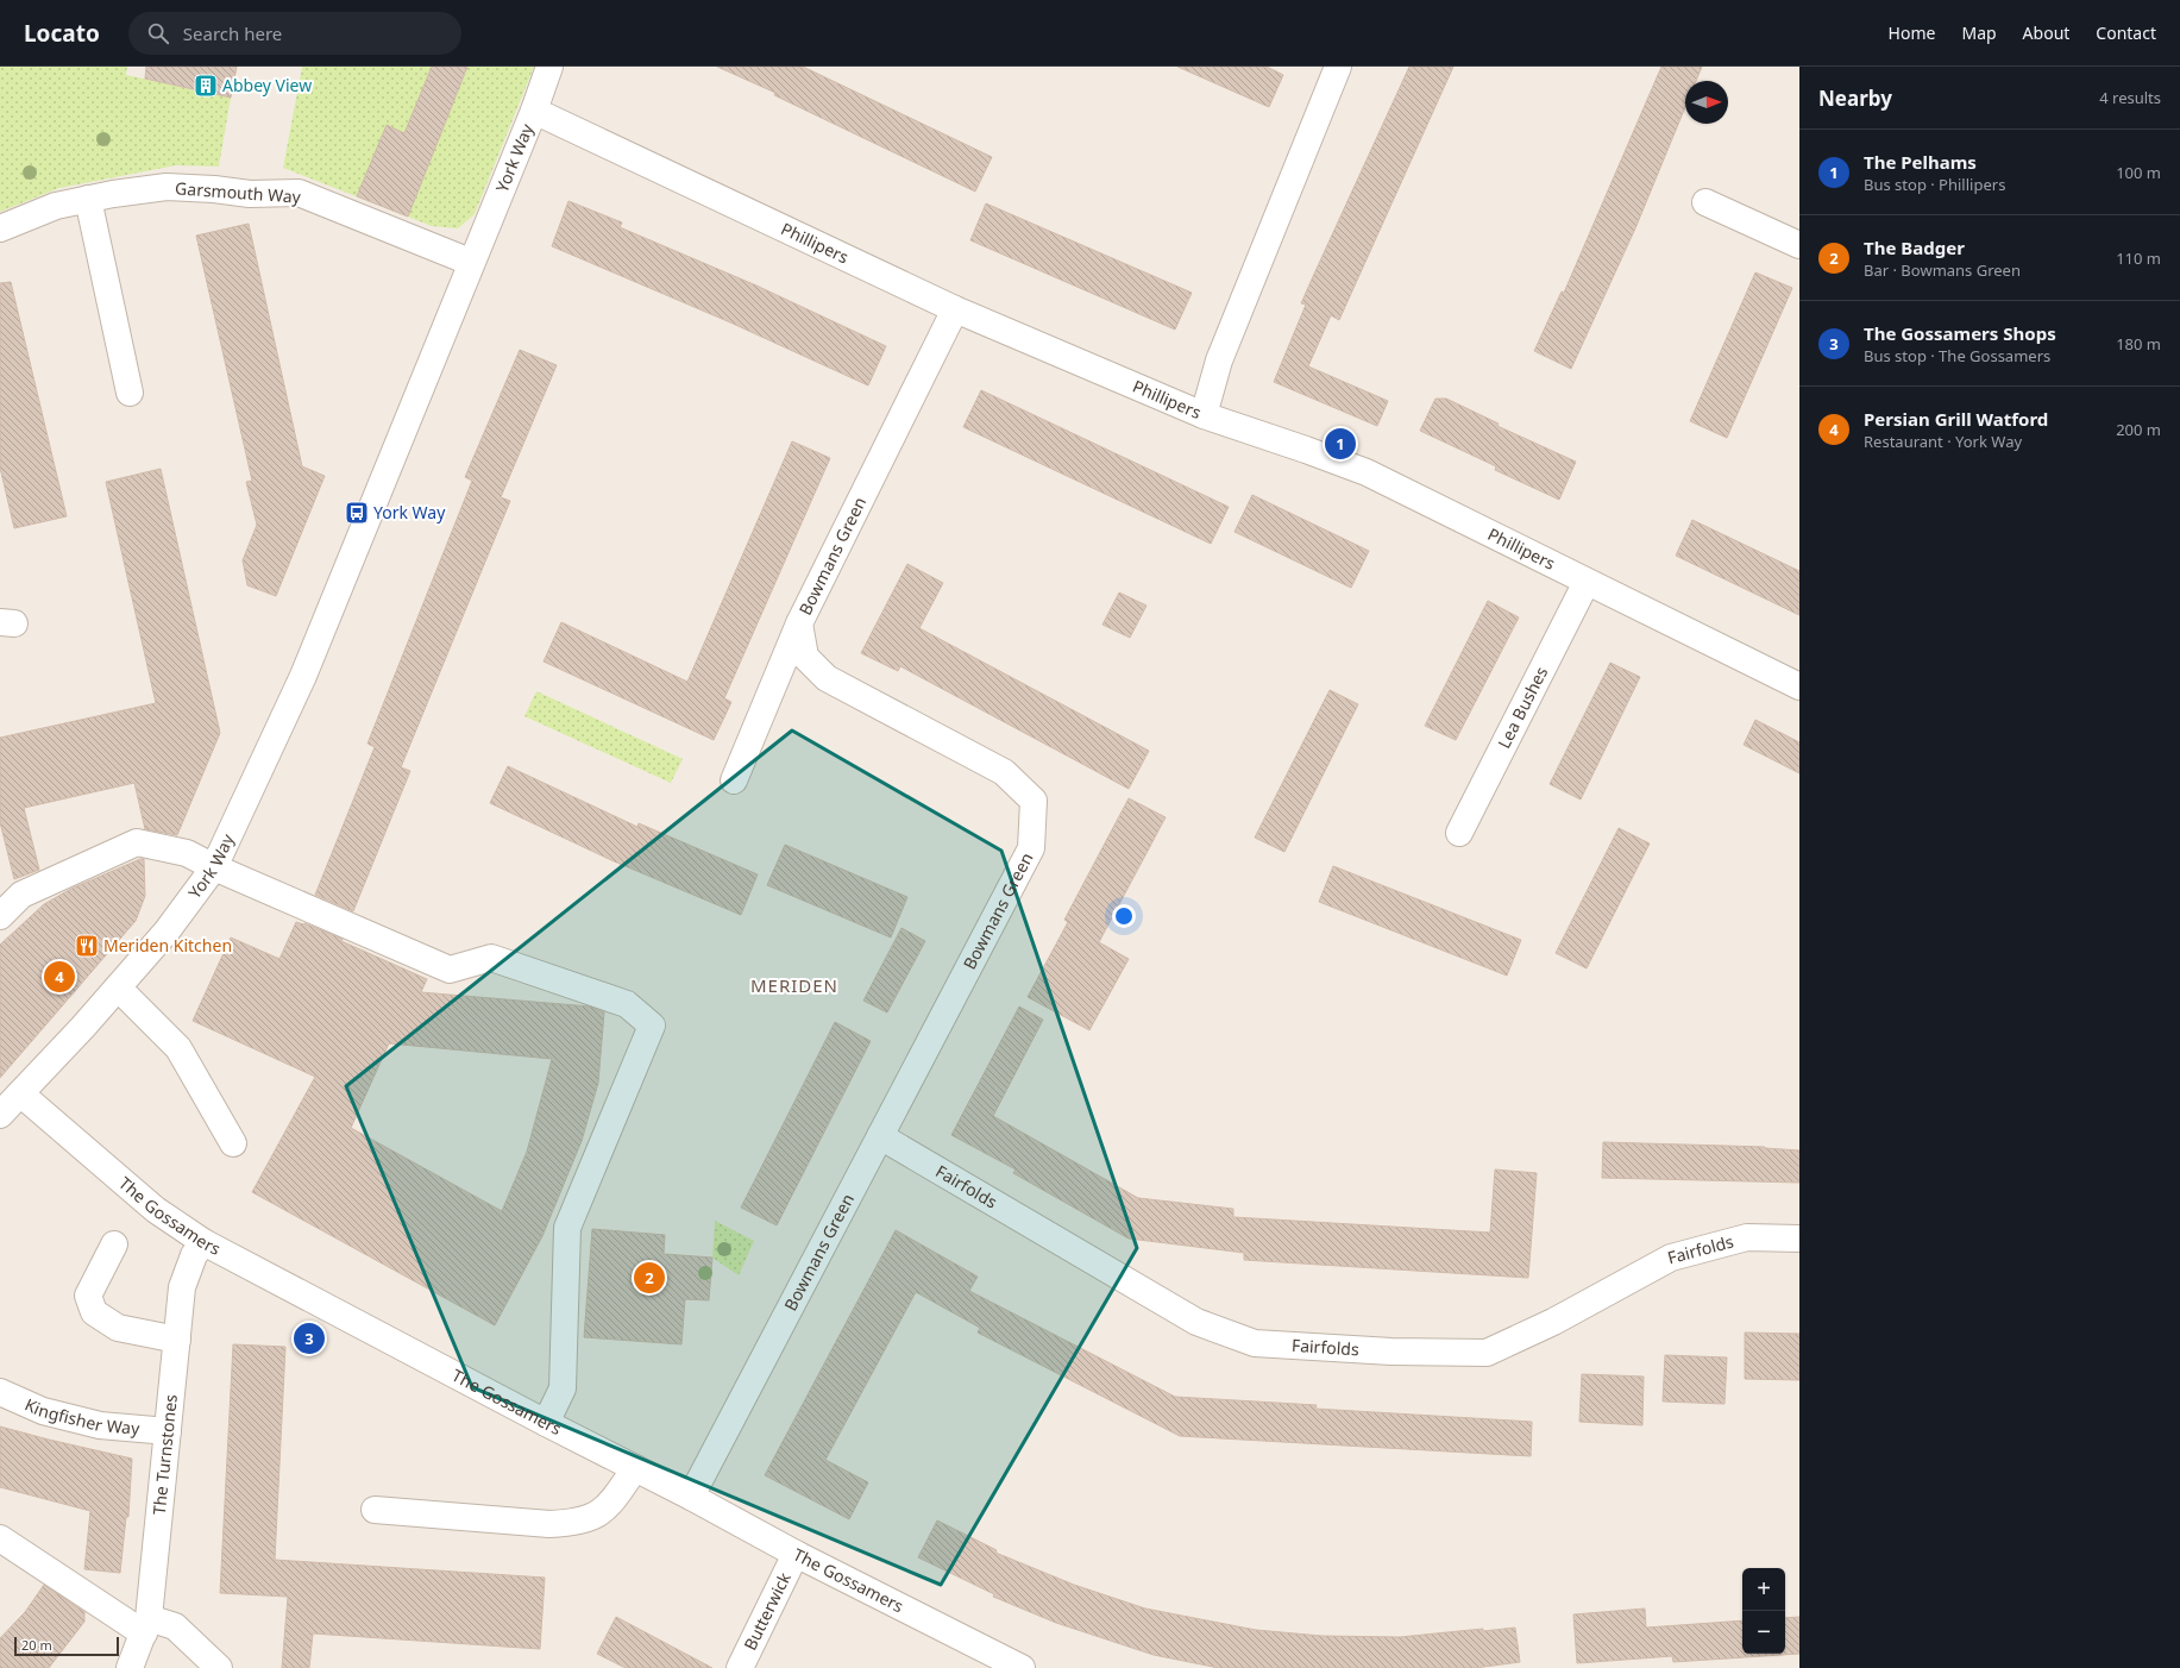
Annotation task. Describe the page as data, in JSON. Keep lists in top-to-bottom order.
{
  "streets": {
    "street": [
      "York Way",
      "Garsmouth Way",
      "Phillipers",
      "Bowmans Green",
      "Lea Bushes",
      "Fairfolds",
      "The Gossamers",
      "Kingfisher Way",
      "The Turnstones",
      "Butterwick"
    ]
  },
  "crossings": [
    ["York Way", "Garsmouth Way"],
    ["York Way", "Phillipers"],
    ["York Way", "The Gossamers"],
    ["Phillipers", "Bowmans Green"],
    ["Phillipers", "Lea Bushes"],
    ["Bowmans Green", "Fairfolds"],
    ["Bowmans Green", "The Gossamers"],
    ["The Gossamers", "The Turnstones"],
    ["The Gossamers", "Butterwick"],
    ["Kingfisher Way", "The Turnstones"]
  ],
  "districts": ["MERIDEN"],
  "places": {
    "building": ["Abbey View"],
    "bus stop": ["York Way"],
    "restaurant": ["Meriden Kitchen"]
  },
  "scale_bar": "20 m",
  "north": "right",
  "page": {
    "header": "Locato",
    "search": "Search here",
    "nav": [
      "Home",
      "Map",
      "About",
      "Contact"
    ],
    "heading": ["Nearby", "4 results"],
    "list": [
      {
        "mark": "1",
        "name": "The Pelhams",
        "note": "Bus stop · Phillipers",
        "value": "100 m"
      },
      {
        "mark": "2",
        "name": "The Badger",
        "note": "Bar · Bowmans Green",
        "value": "110 m"
      },
      {
        "mark": "3",
        "name": "The Gossamers Shops",
        "note": "Bus stop · The Gossamers",
        "value": "180 m"
      },
      {
        "mark": "4",
        "name": "Persian Grill Watford",
        "note": "Restaurant · York Way",
        "value": "200 m"
      }
    ],
    "pins": [
      "1",
      "4",
      "2",
      "3"
    ],
    "map_buttons": ["+", "−"],
    "scale": "20 m"
  }
}
